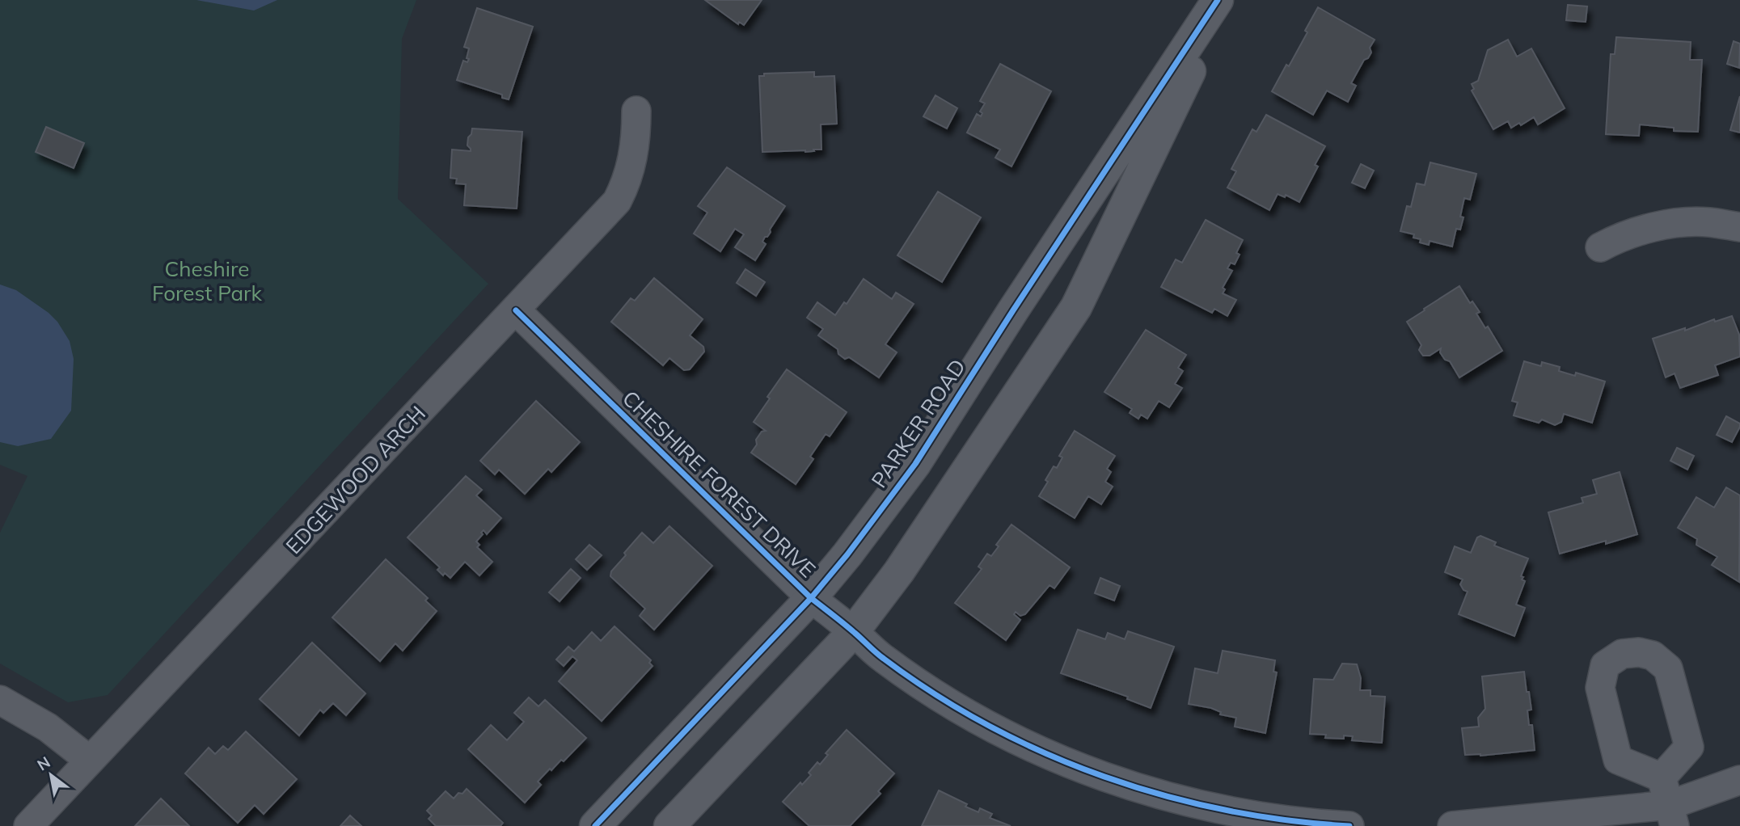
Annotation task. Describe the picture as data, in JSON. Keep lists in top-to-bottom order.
{
  "streets": {
    "street": ["PARKER ROAD", "EDGEWOOD ARCH", "CHESHIRE FOREST DRIVE"]
  },
  "crossings": [
    ["PARKER ROAD", "CHESHIRE FOREST DRIVE"],
    ["EDGEWOOD ARCH", "CHESHIRE FOREST DRIVE"]
  ],
  "parks": ["Cheshire Forest Park"],
  "north": "top left"
}
